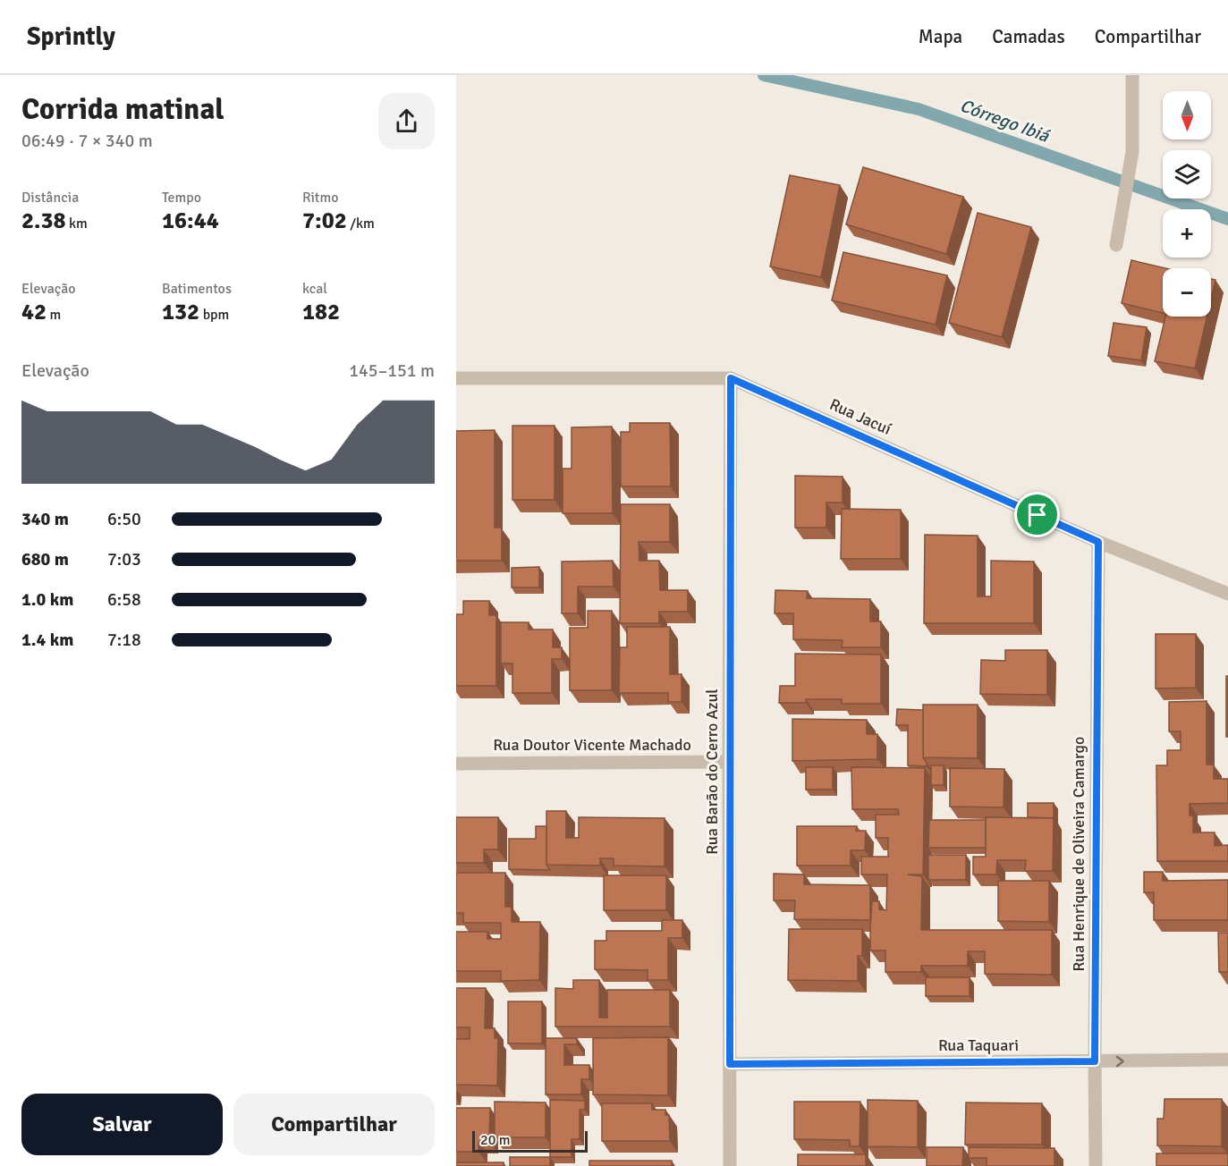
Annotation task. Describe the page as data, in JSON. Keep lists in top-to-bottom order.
{
  "streets": {
    "street": [
      "Rua Jacuí",
      "Rua Doutor Vicente Machado",
      "Rua Barão do Cerro Azul",
      "Rua Henrique de Oliveira Camargo",
      "Rua Taquari"
    ]
  },
  "crossings": [
    ["Rua Jacuí", "Rua Barão do Cerro Azul"],
    ["Rua Jacuí", "Rua Henrique de Oliveira Camargo"],
    ["Rua Doutor Vicente Machado", "Rua Barão do Cerro Azul"],
    ["Rua Barão do Cerro Azul", "Rua Taquari"],
    ["Rua Henrique de Oliveira Camargo", "Rua Taquari"]
  ],
  "water": ["Córrego Ibiá"],
  "scale_bar": "20 m",
  "north": "bottom",
  "page": {
    "header": "Sprintly",
    "nav": ["Mapa", "Camadas", "Compartilhar"],
    "heading": ["Corrida matinal", "06:49 · 7 × 340 m"],
    "map_buttons": ["+", "−"],
    "stats": [
      ["Distância", "2.38 km"],
      ["Tempo", "16:44"],
      ["Ritmo", "7:02 /km"],
      ["Elevação", "42 m"],
      ["Batimentos", "132 bpm"],
      ["kcal", "182"]
    ],
    "chart": ["Elevação", "145–151 m"],
    "list": [
      {
        "name": "340 m",
        "note": "6:50"
      },
      {
        "name": "680 m",
        "note": "7:03"
      },
      {
        "name": "1.0 km",
        "note": "6:58"
      },
      {
        "name": "1.4 km",
        "note": "7:18"
      }
    ],
    "buttons": ["Salvar", "Compartilhar"],
    "scale": "20 m"
  }
}
